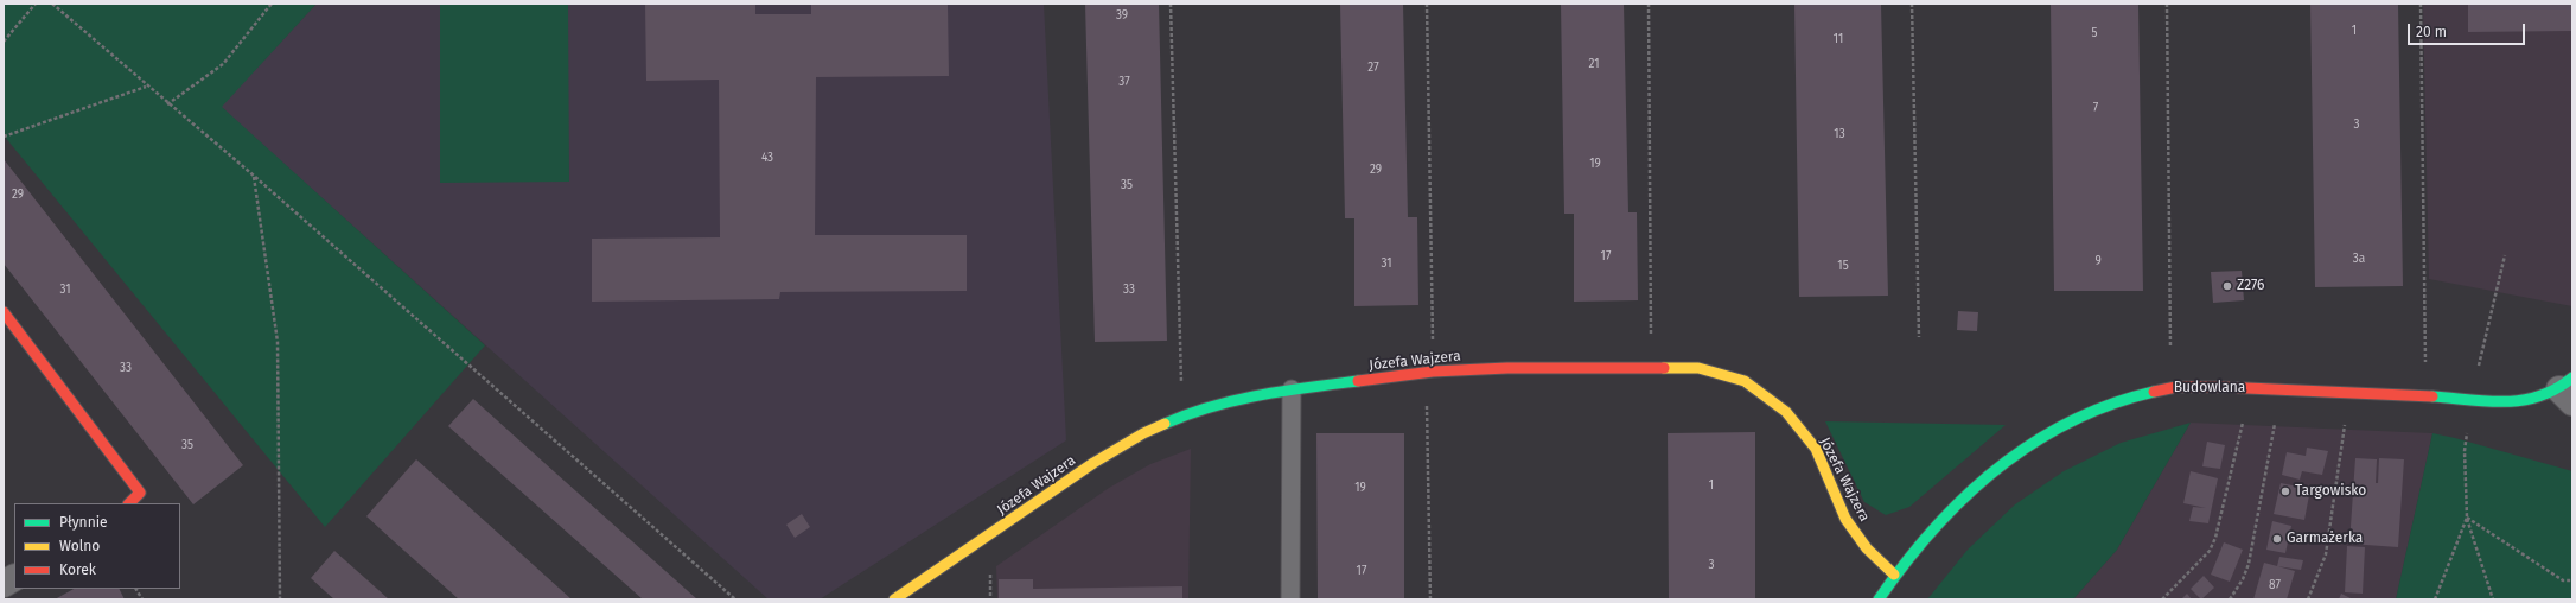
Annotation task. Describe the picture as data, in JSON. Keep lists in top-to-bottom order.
{
  "streets": {
    "street": ["Józefa Wajzera", "Budowlana"]
  },
  "crossings": [
    ["Józefa Wajzera", "Budowlana"]
  ],
  "places": ["Z276", "Targowisko", "Garmażerka"],
  "house_numbers": [
    "39",
    "1",
    "5",
    "11",
    "21",
    "27",
    "37",
    "7",
    "3",
    "13",
    "43",
    "19",
    "29",
    "35",
    "29",
    "17",
    "3a",
    "9",
    "31",
    "15",
    "31",
    "33",
    "33",
    "35",
    "1",
    "19",
    "3",
    "17",
    "87"
  ],
  "legend": ["Płynnie", "Wolno", "Korek"],
  "scale_bar": "20 m"
}
